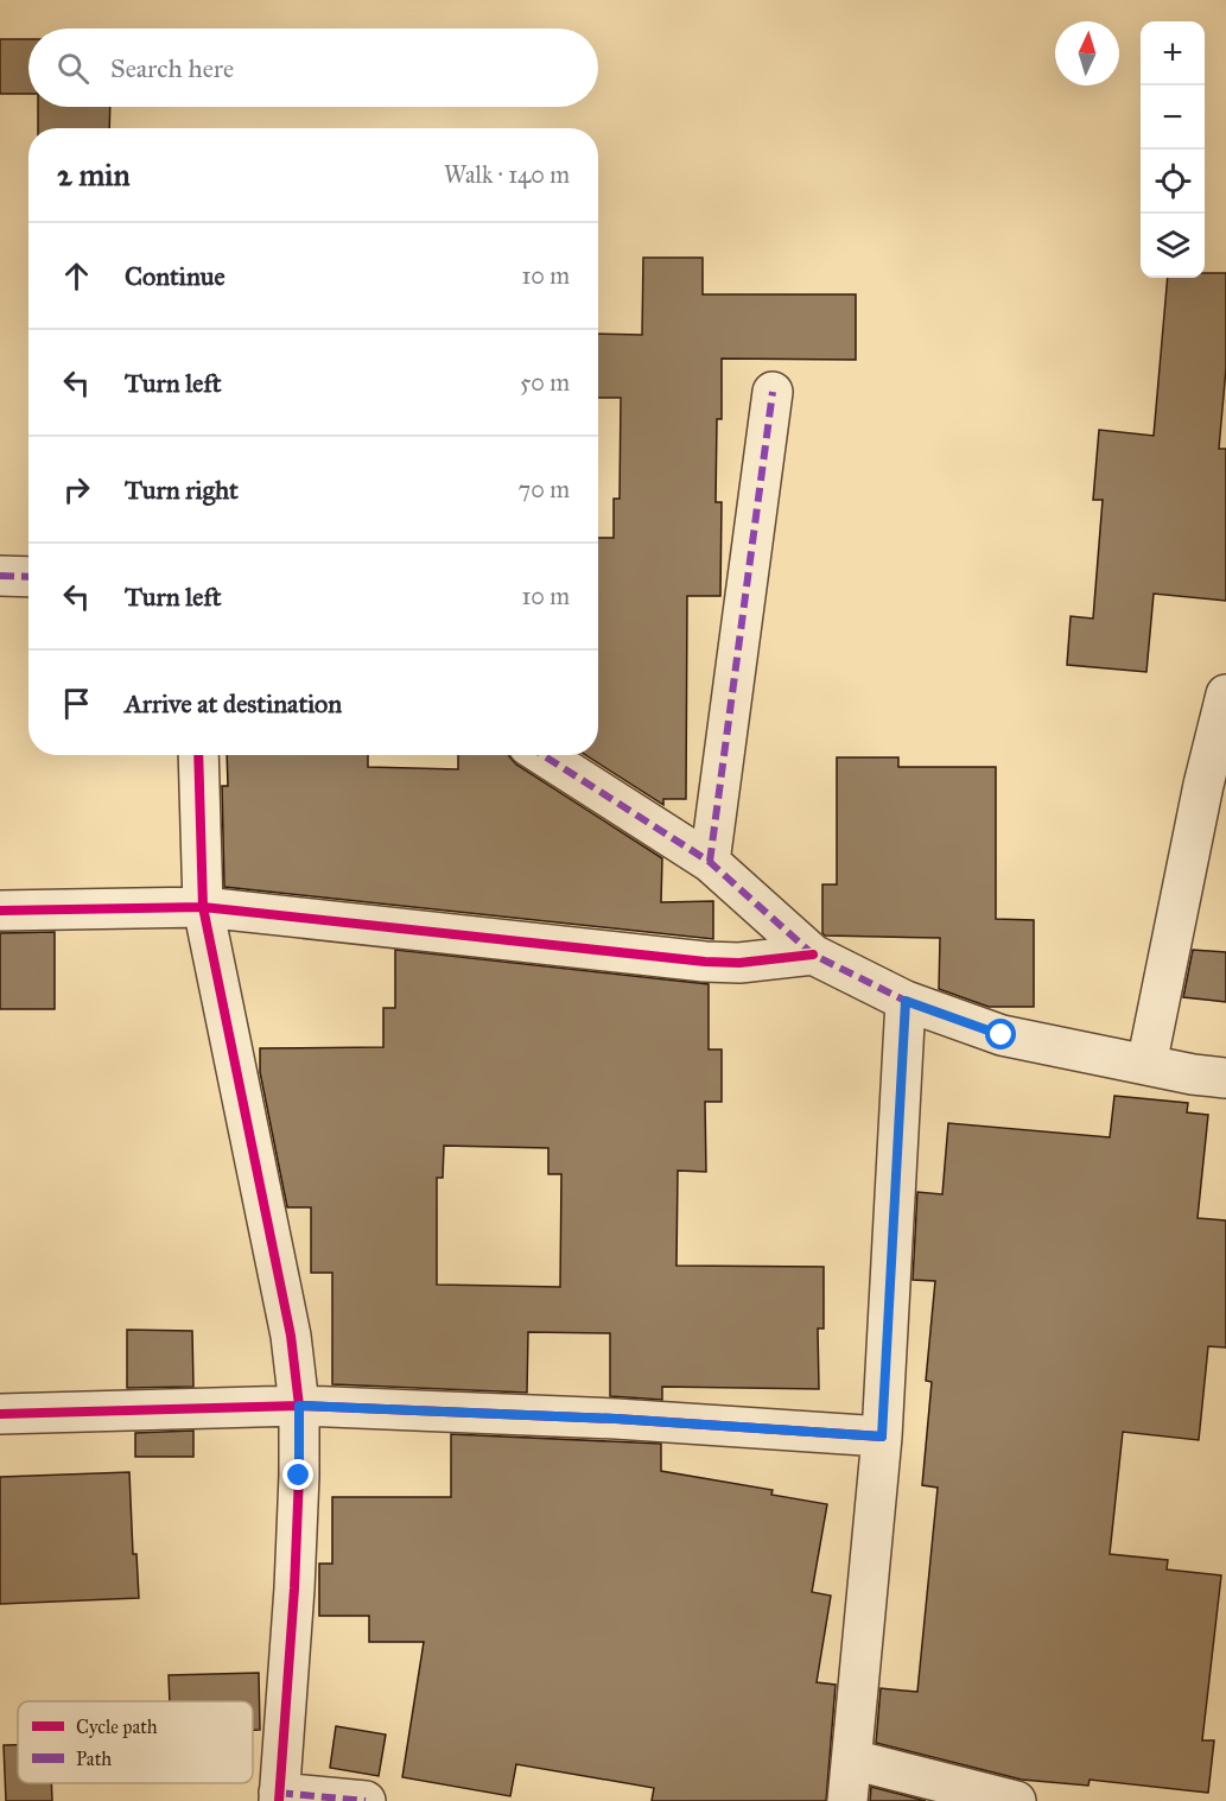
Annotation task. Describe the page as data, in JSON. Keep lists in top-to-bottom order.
{
  "legend": ["Cycle path", "Path"],
  "north": "top",
  "page": {
    "map_buttons": ["+", "−"],
    "search": "Search here",
    "heading": ["2 min", "Walk · 140 m"],
    "list": [
      ["Continue", "10 m"],
      ["Turn left", "50 m"],
      ["Turn right", "70 m"],
      ["Turn left", "10 m"],
      "Arrive at destination"
    ]
  }
}
